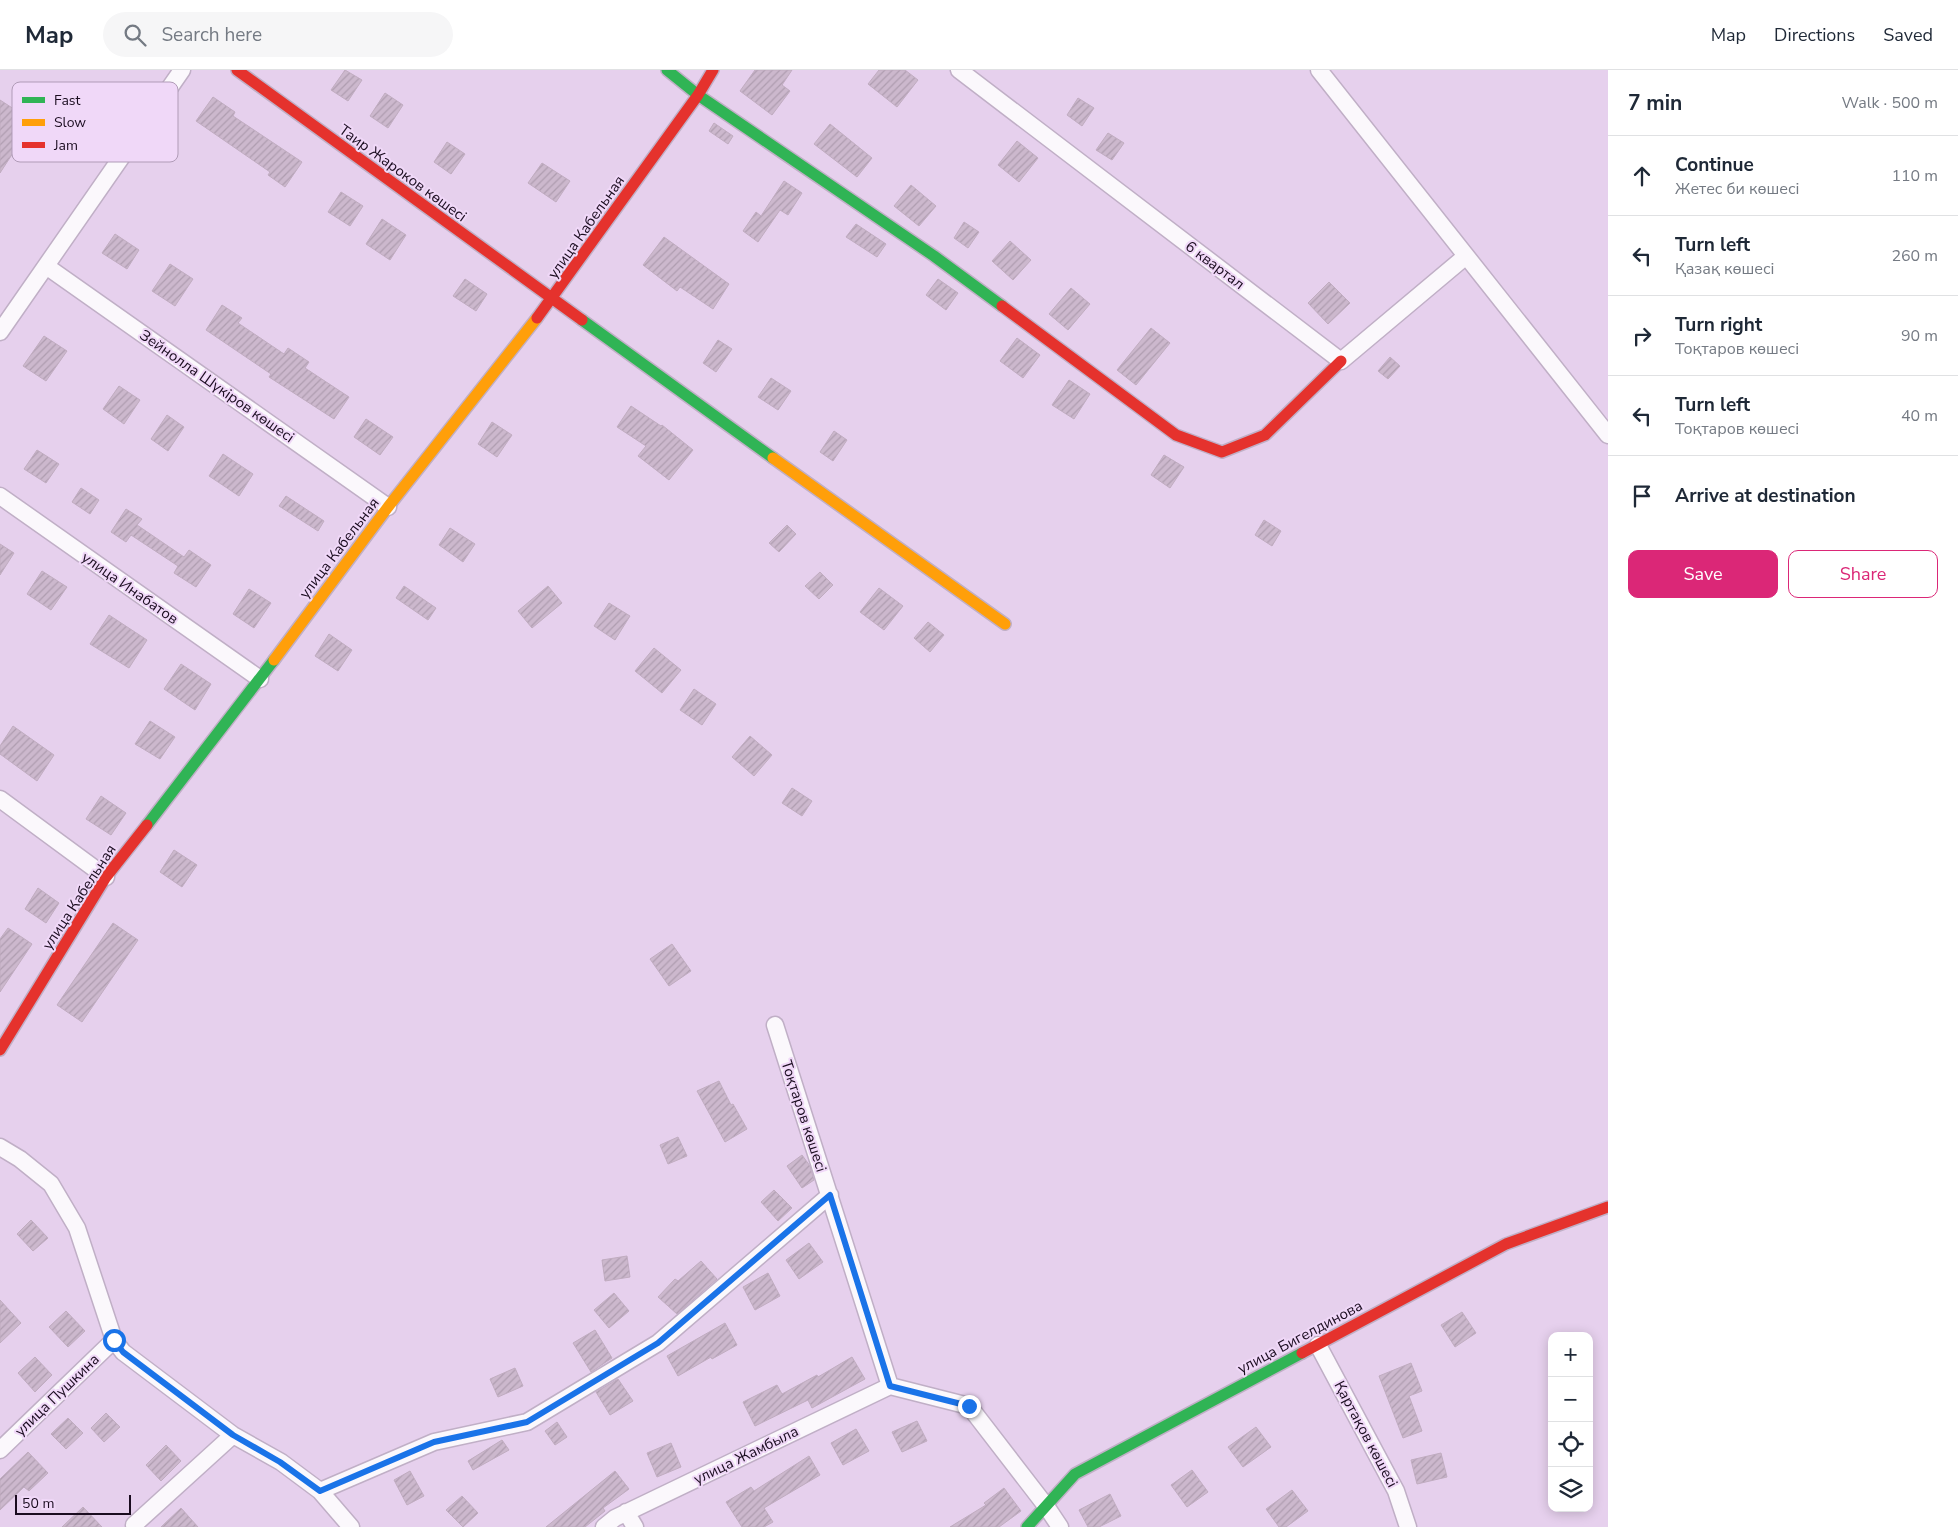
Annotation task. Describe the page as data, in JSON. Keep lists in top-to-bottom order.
{
  "streets": {
    "street": [
      "Таир Жароков көшесі",
      "улица Кабельная",
      "6 квартал",
      "Зейнолла Шүкіров көшесі",
      "улица Инабатов",
      "Тоқтаров көшесі",
      "улица Бигелдинова",
      "улица Пушкина",
      "Қартақов көшесі",
      "улица Жамбыла"
    ]
  },
  "crossings": [
    ["Таир Жароков көшесі", "улица Кабельная"],
    ["улица Кабельная", "Зейнолла Шүкіров көшесі"],
    ["улица Кабельная", "улица Инабатов"],
    ["Тоқтаров көшесі", "улица Жамбыла"],
    ["улица Бигелдинова", "Қартақов көшесі"]
  ],
  "legend": ["Fast", "Slow", "Jam"],
  "scale_bar": "50 m",
  "page": {
    "header": "Map",
    "search": "Search here",
    "nav": ["Map", "Directions", "Saved"],
    "heading": ["7 min", "Walk · 500 m"],
    "list": [
      ["Continue", "Жетес би көшесі", "110 m"],
      ["Turn left", "Қазақ көшесі", "260 m"],
      ["Turn right", "Тоқтаров көшесі", "90 m"],
      ["Turn left", "Тоқтаров көшесі", "40 m"],
      "Arrive at destination"
    ],
    "buttons": ["Save", "Share"],
    "map_buttons": ["+", "−"],
    "scale": "50 m"
  }
}
